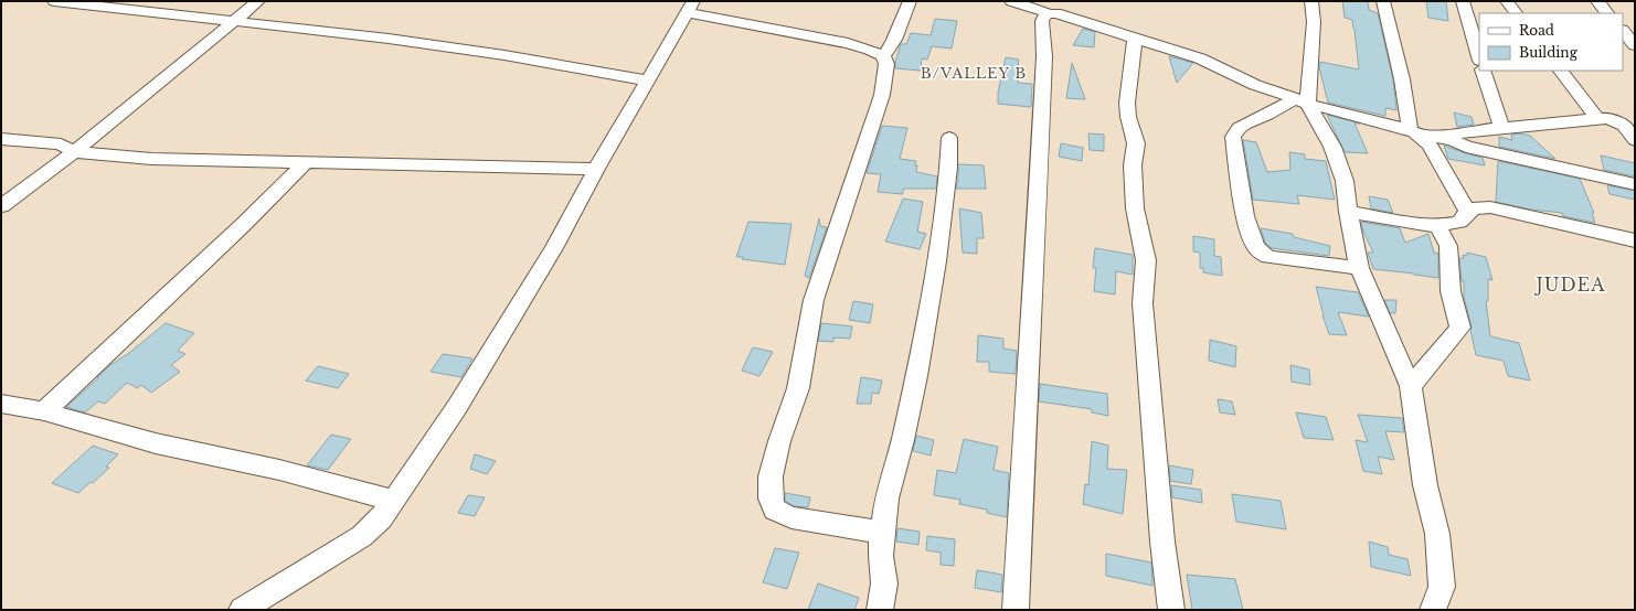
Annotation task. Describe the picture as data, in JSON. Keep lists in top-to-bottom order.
{
  "districts": ["B/VALLEY B", "JUDEA"],
  "legend": ["Road", "Building"]
}
